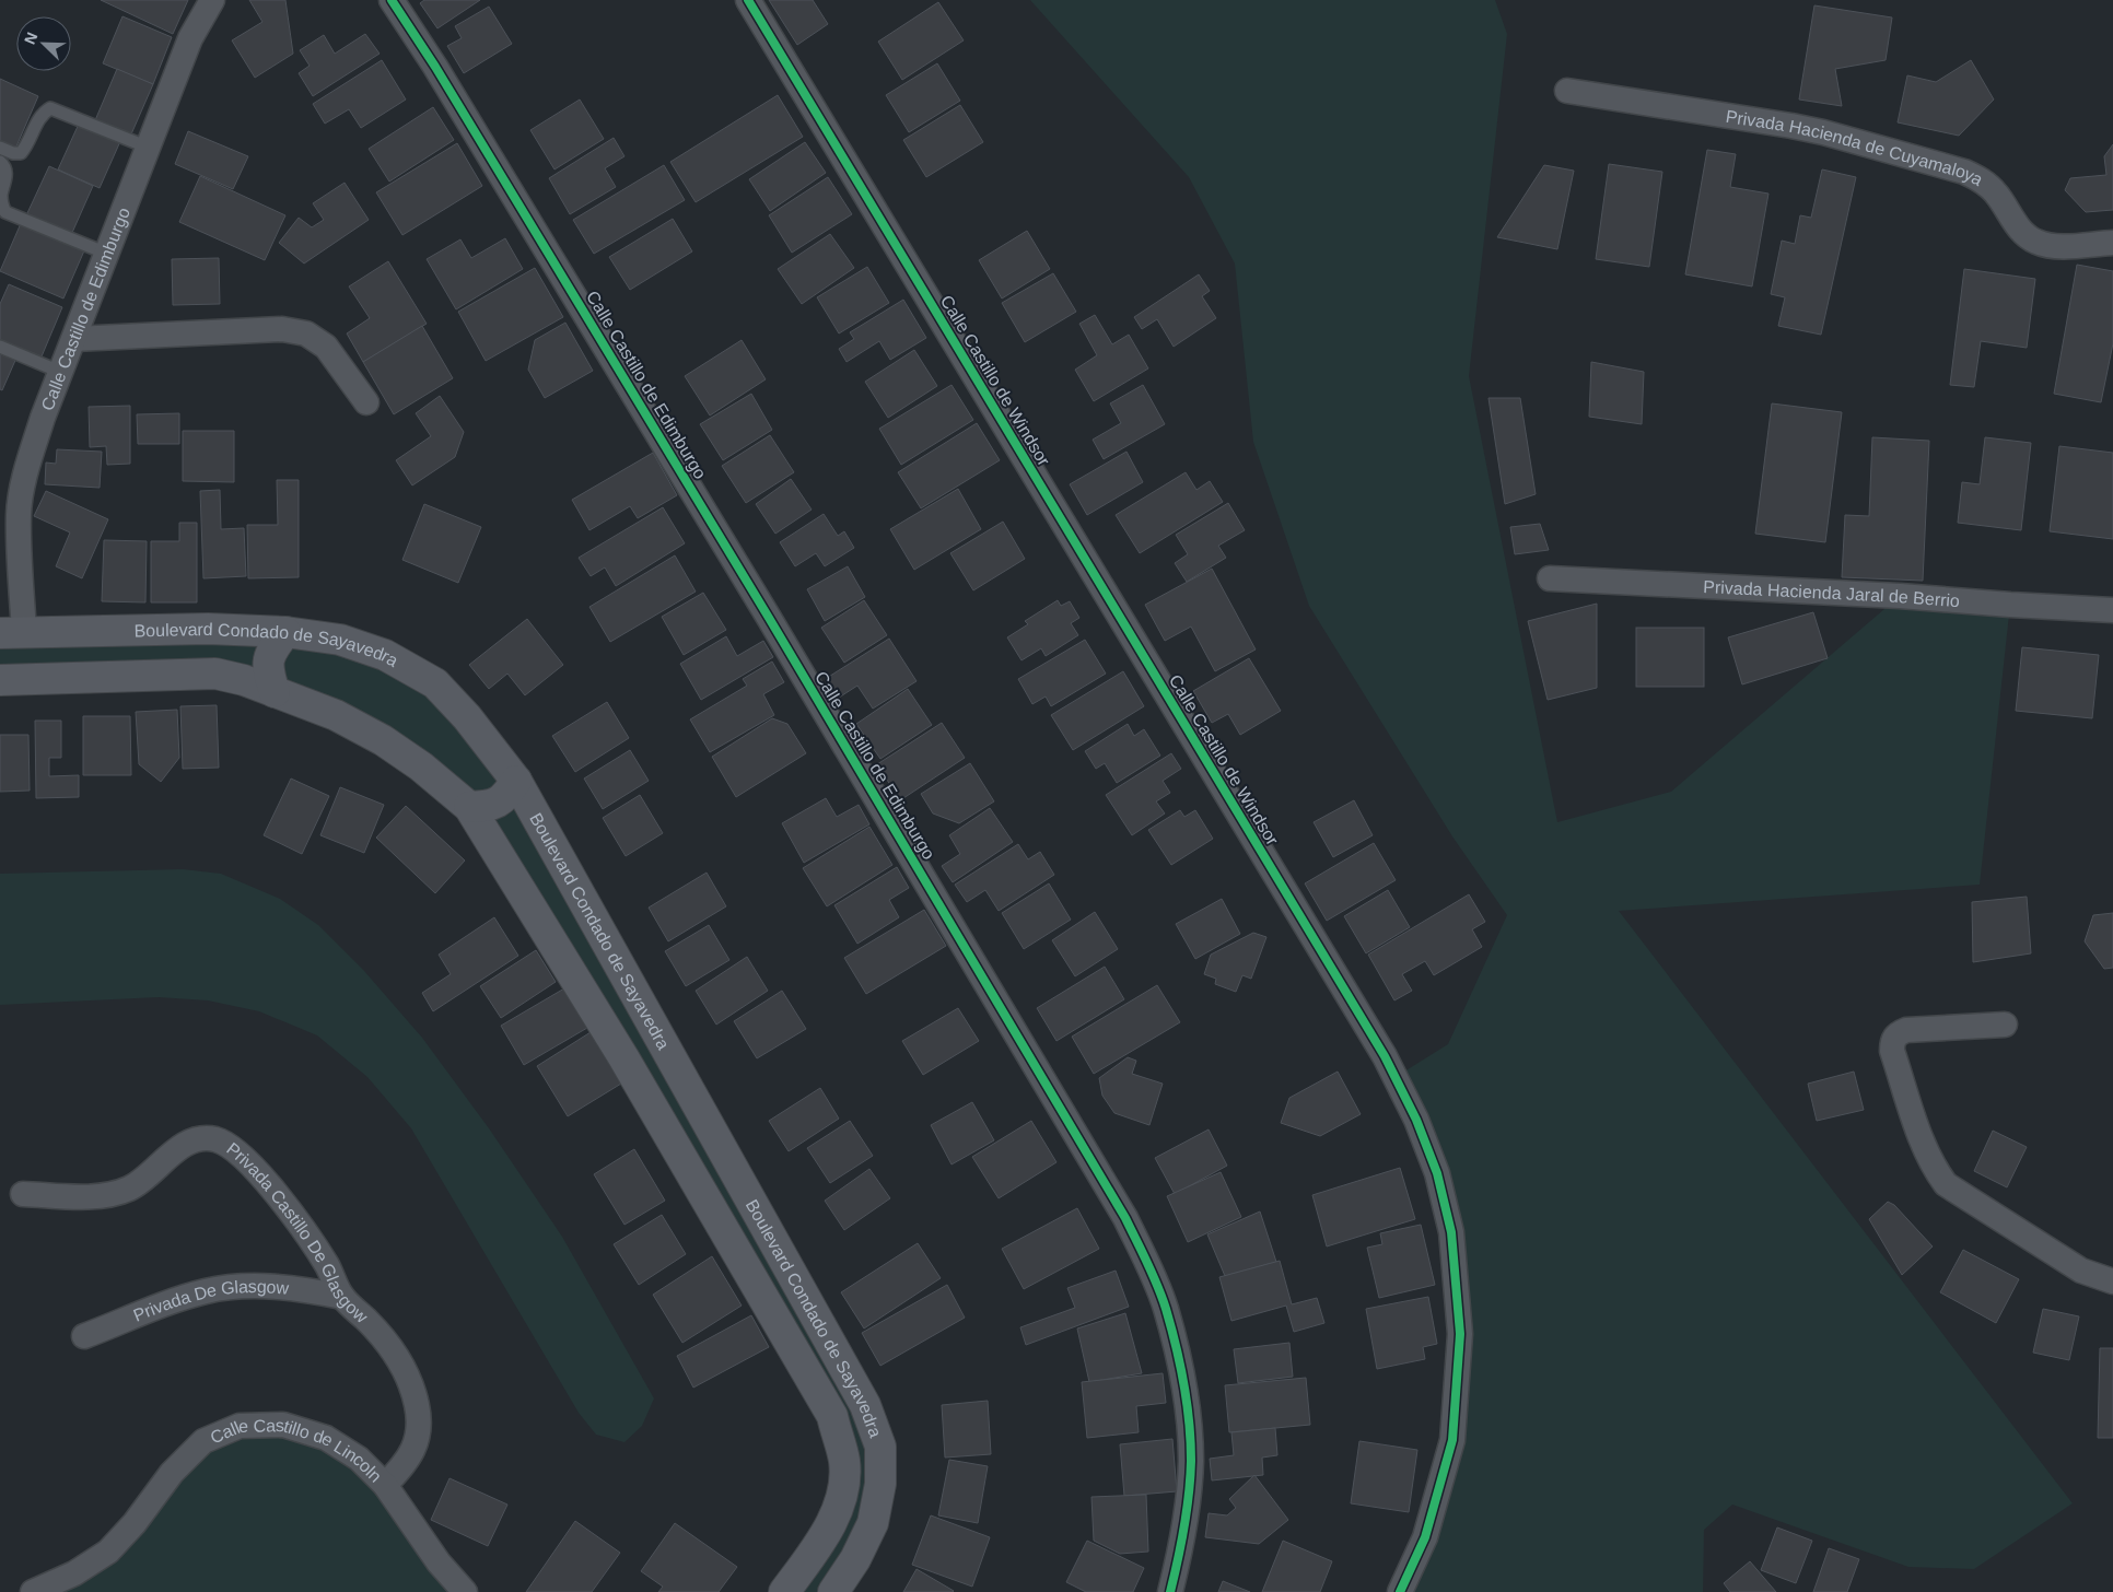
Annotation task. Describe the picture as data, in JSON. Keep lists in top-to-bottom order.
{
  "streets": {
    "street": [
      "Privada Hacienda de Cuyamaloya",
      "Calle Castillo de Edimburgo",
      "Calle Castillo de Windsor",
      "Privada Hacienda Jaral de Berrio",
      "Boulevard Condado de Sayavedra",
      "Privada Castillo De Glasgow",
      "Privada De Glasgow",
      "Calle Castillo de Lincoln"
    ]
  },
  "crossings": [
    ["Calle Castillo de Edimburgo", "Boulevard Condado de Sayavedra"],
    ["Privada Castillo De Glasgow", "Privada De Glasgow"],
    ["Privada Castillo De Glasgow", "Calle Castillo de Lincoln"]
  ],
  "north": "top left"
}
